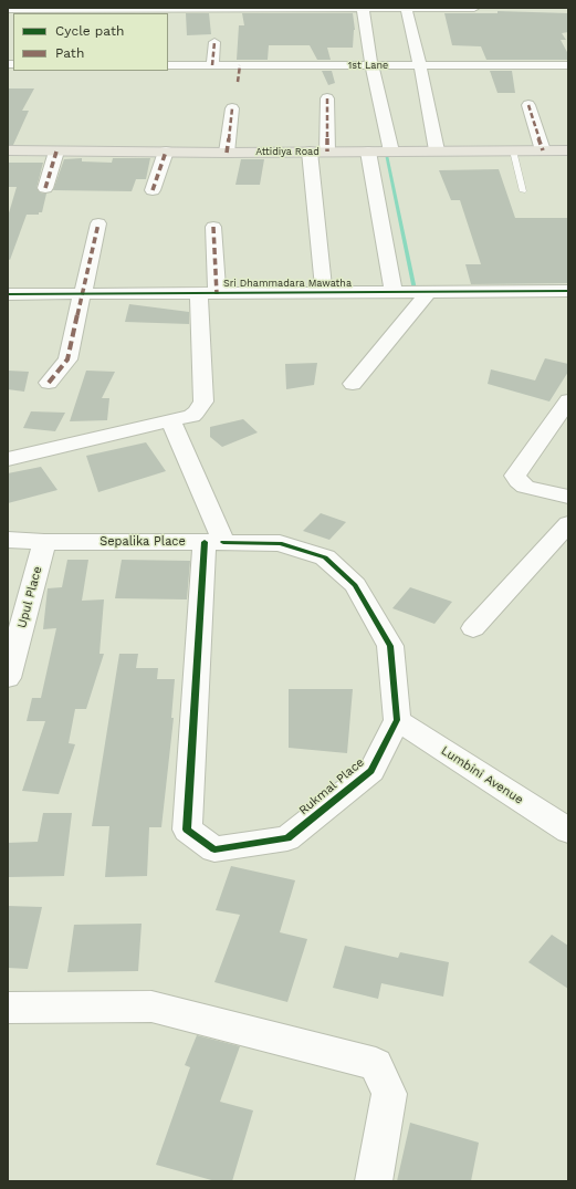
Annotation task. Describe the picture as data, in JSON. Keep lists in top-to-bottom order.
{
  "streets": {
    "main road": ["Attidiya Road"],
    "street": [
      "1st Lane",
      "Sri Dhammadara Mawatha",
      "Sepalika Place",
      "Upul Place",
      "Lumbini Avenue",
      "Rukmal Place"
    ]
  },
  "crossings": [
    ["Sepalika Place", "Upul Place"],
    ["Sepalika Place", "Rukmal Place"],
    ["Lumbini Avenue", "Rukmal Place"]
  ],
  "legend": ["Cycle path", "Path"]
}
